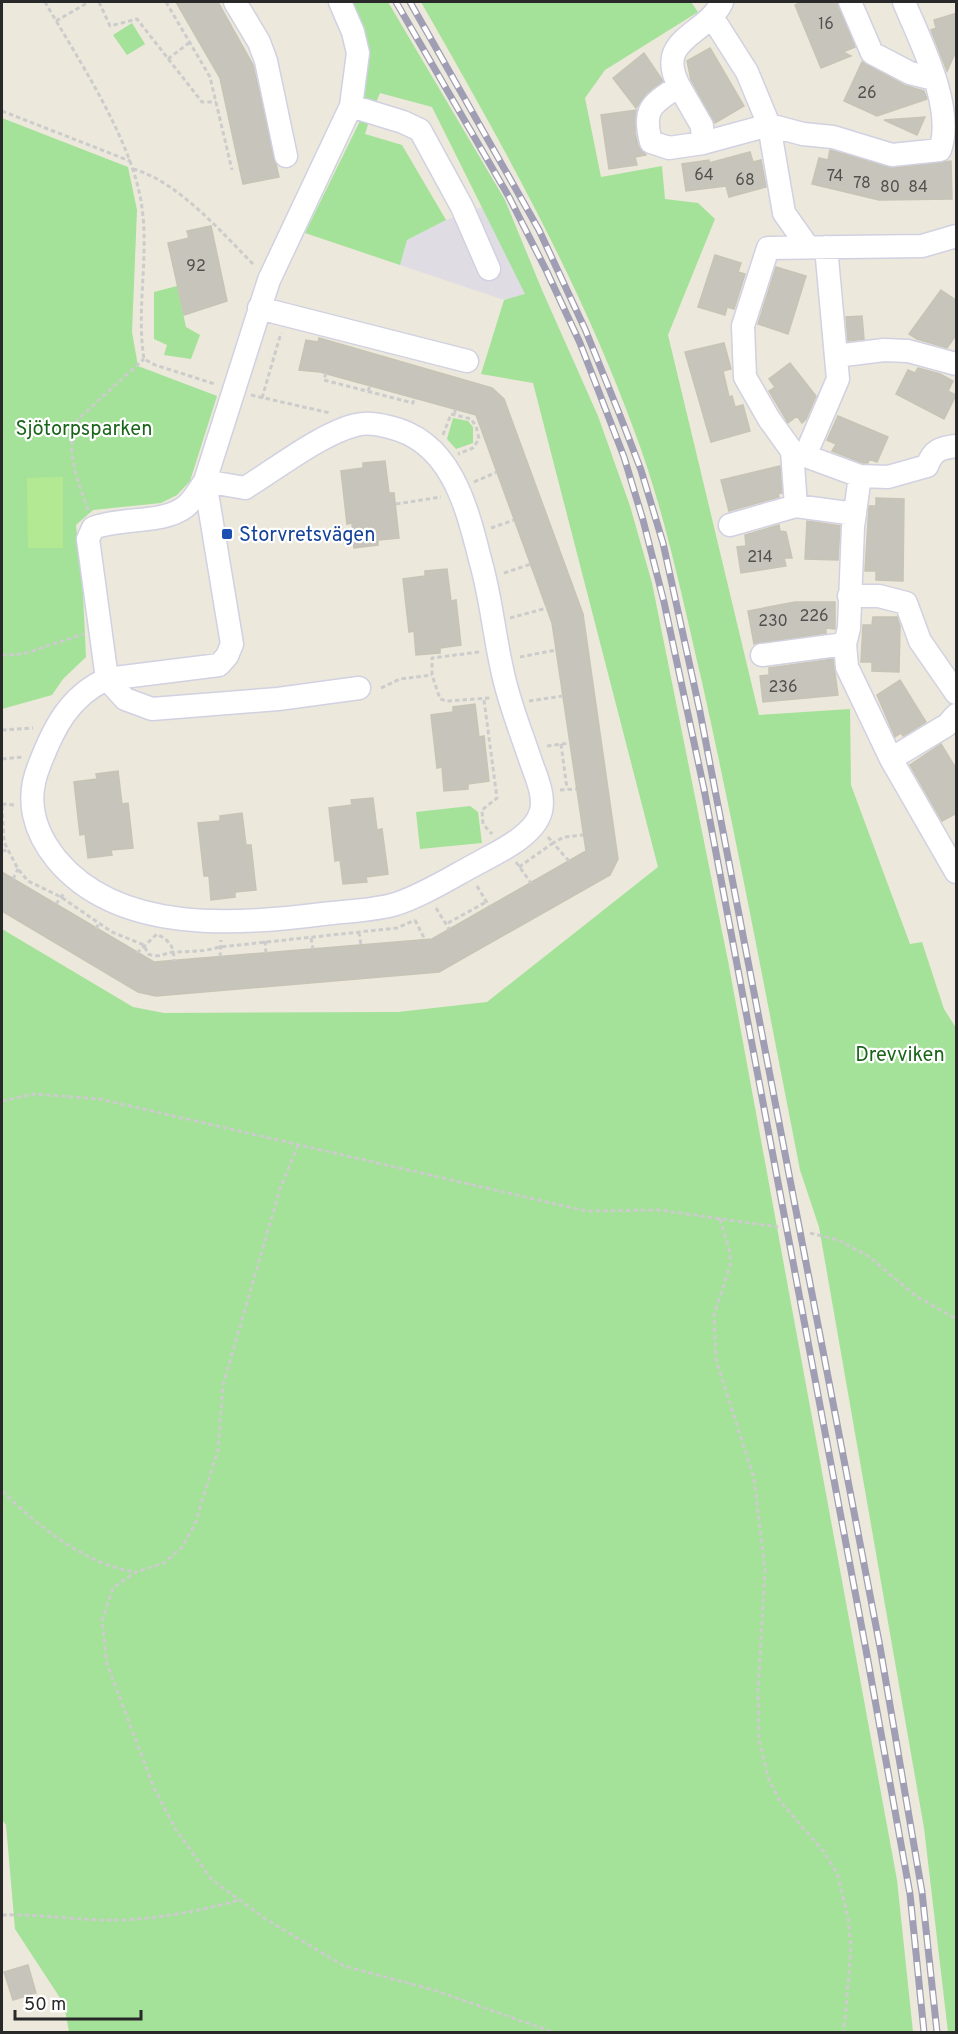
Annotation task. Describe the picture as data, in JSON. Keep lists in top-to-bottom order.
{
  "parks": ["Sjötorpsparken", "Drevviken"],
  "places": {
    "transit": ["Storvretsvägen"]
  },
  "house_numbers": [
    "16",
    "26",
    "64",
    "74",
    "68",
    "78",
    "80",
    "84",
    "92",
    "214",
    "226",
    "230",
    "236"
  ],
  "scale_bar": "50 m"
}
